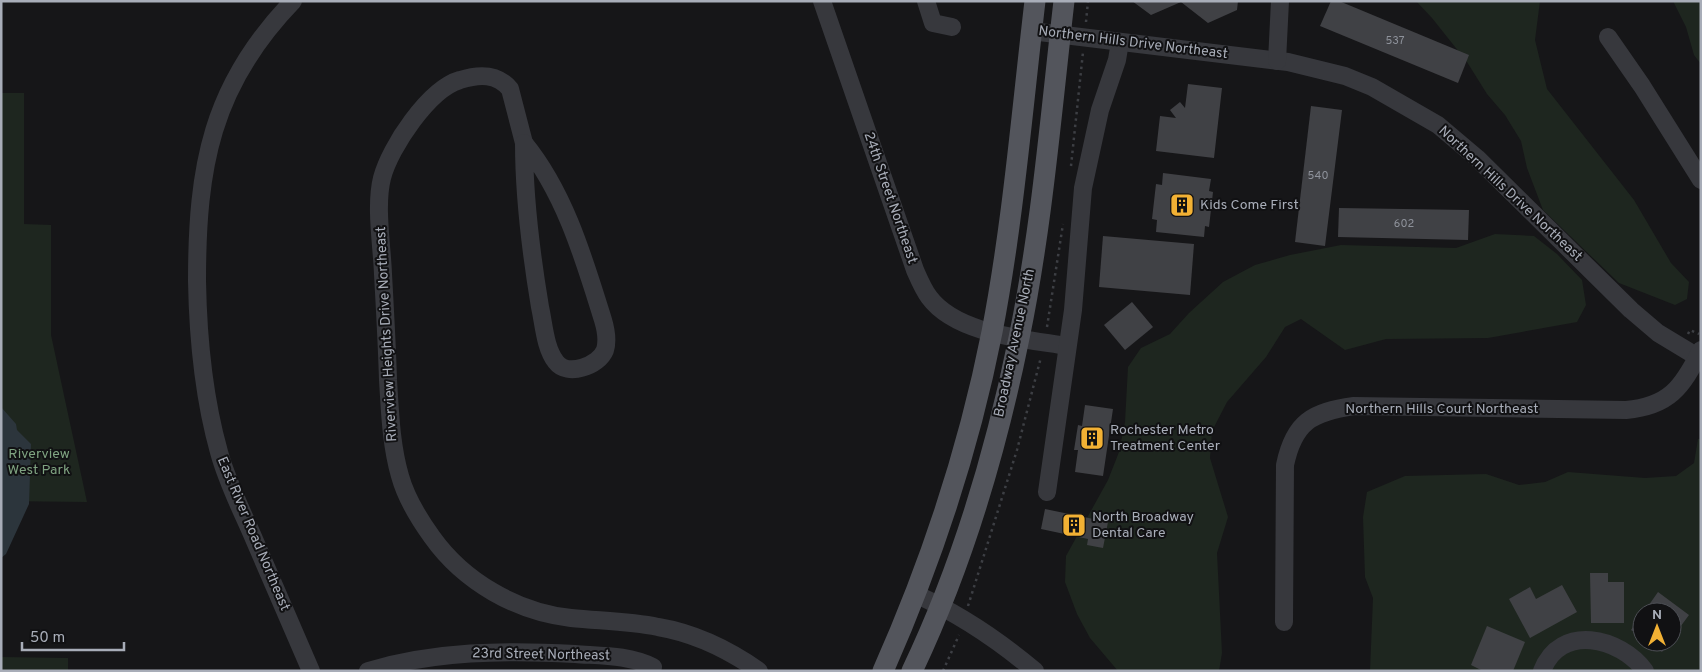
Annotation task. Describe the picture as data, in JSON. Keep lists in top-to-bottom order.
{
  "streets": {
    "main road": ["Broadway Avenue North"],
    "street": [
      "Northern Hills Drive Northeast",
      "24th Street Northeast",
      "Riverview Heights Drive Northeast",
      "Northern Hills Court Northeast",
      "East River Road Northeast",
      "23rd Street Northeast"
    ]
  },
  "crossings": [
    ["Northern Hills Drive Northeast", "Broadway Avenue North"],
    ["Northern Hills Drive Northeast", "Northern Hills Court Northeast"],
    ["24th Street Northeast", "Broadway Avenue North"]
  ],
  "parks": ["Riverview West Park"],
  "places": {
    "building": ["Kids Come First", "Rochester Metro Treatment Center", "North Broadway Dental Care"]
  },
  "house_numbers": ["537", "540", "602"],
  "scale_bar": "50 m",
  "north": "top"
}
